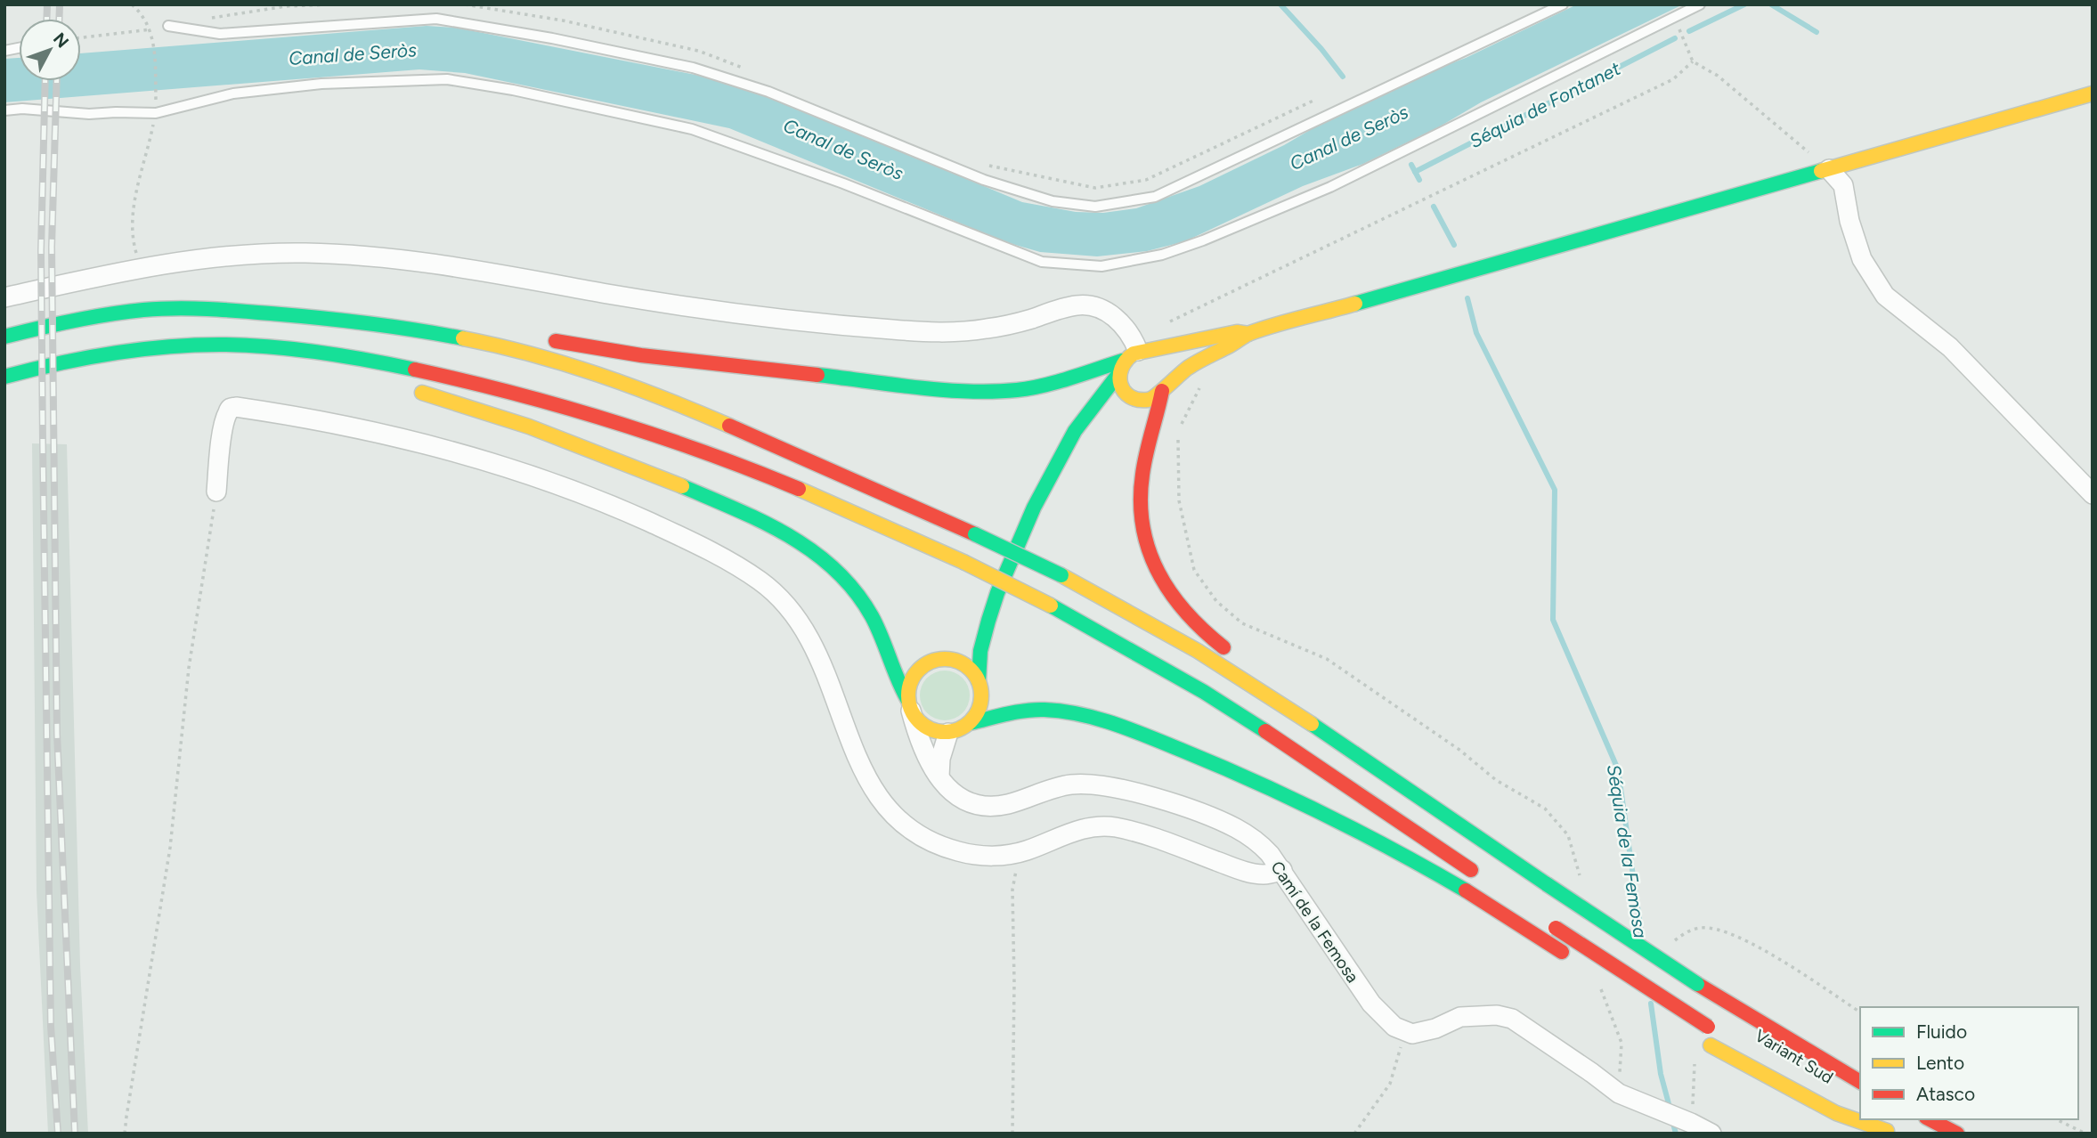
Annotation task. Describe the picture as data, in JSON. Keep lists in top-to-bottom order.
{
  "streets": {
    "main road": ["Variant Sud"],
    "street": ["Camí de la Femosa"]
  },
  "water": ["Canal de Seròs", "Séquia de Fontanet", "Séquia de la Femosa"],
  "legend": ["Fluido", "Lento", "Atasco"],
  "north": "top right"
}
